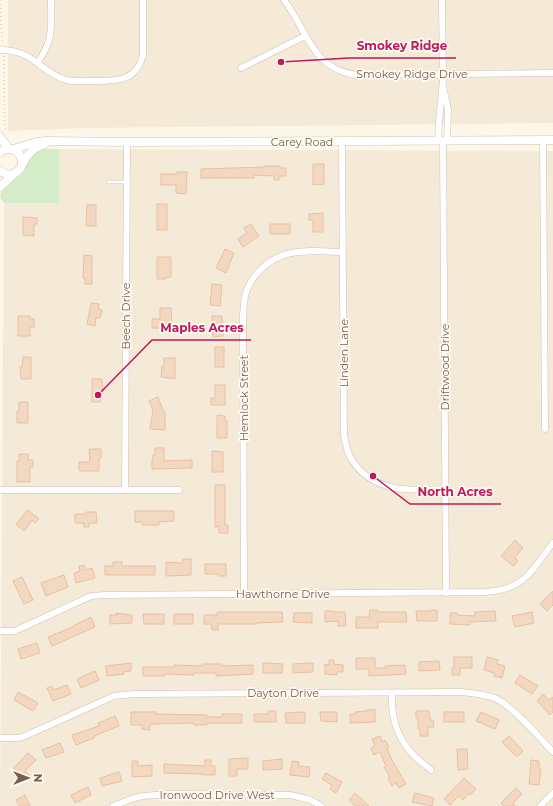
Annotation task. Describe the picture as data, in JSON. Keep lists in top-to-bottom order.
{
  "streets": {
    "street": [
      "Smokey Ridge Drive",
      "Carey Road",
      "Beech Drive",
      "Linden Lane",
      "Driftwood Drive",
      "Hemlock Street",
      "Hawthorne Drive",
      "Dayton Drive",
      "Ironwood Drive West"
    ]
  },
  "crossings": [
    ["Smokey Ridge Drive", "Driftwood Drive"],
    ["Carey Road", "Beech Drive"],
    ["Carey Road", "Linden Lane"],
    ["Carey Road", "Driftwood Drive"],
    ["Linden Lane", "Driftwood Drive"],
    ["Linden Lane", "Hemlock Street"],
    ["Driftwood Drive", "Hawthorne Drive"],
    ["Hemlock Street", "Hawthorne Drive"]
  ],
  "places": ["Smokey Ridge", "Maples Acres", "North Acres"],
  "north": "right"
}
